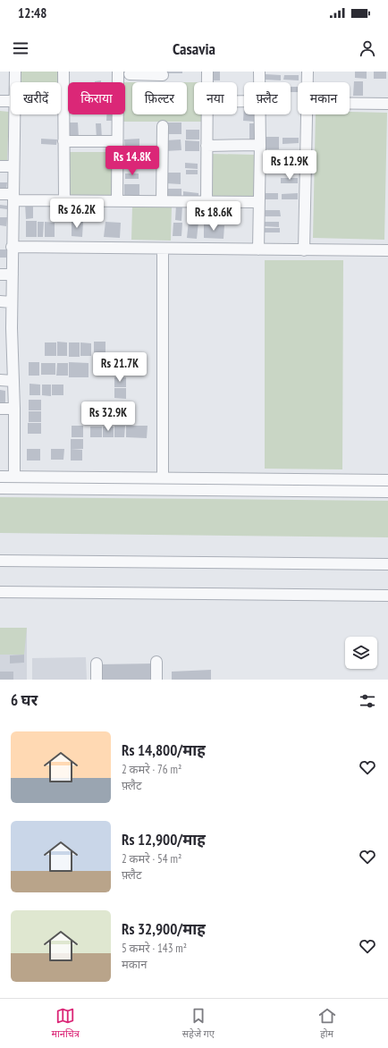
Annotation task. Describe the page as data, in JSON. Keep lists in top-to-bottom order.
{
  "page": {
    "status": "12:48",
    "header": "Casavia",
    "chip": [
      "खरीदें",
      "किराया",
      "फ़िल्टर",
      "नया",
      "फ़्लैट",
      "मकान"
    ],
    "price": [
      "Rs 14.8K",
      "Rs 12.9K",
      "Rs 26.2K",
      "Rs 18.6K",
      "Rs 21.7K",
      "Rs 32.9K"
    ],
    "heading": "6 घर",
    "list": [
      {
        "name": "Rs 14,800/माह",
        "note": "2 कमरे · 76 m² · फ़्लैट"
      },
      {
        "name": "Rs 12,900/माह",
        "note": "2 कमरे · 54 m² · फ़्लैट"
      },
      {
        "name": "Rs 32,900/माह",
        "note": "5 कमरे · 143 m² · मकान"
      }
    ],
    "tabs": ["मानचित्र", "सहेजे गए", "होम"]
  }
}
